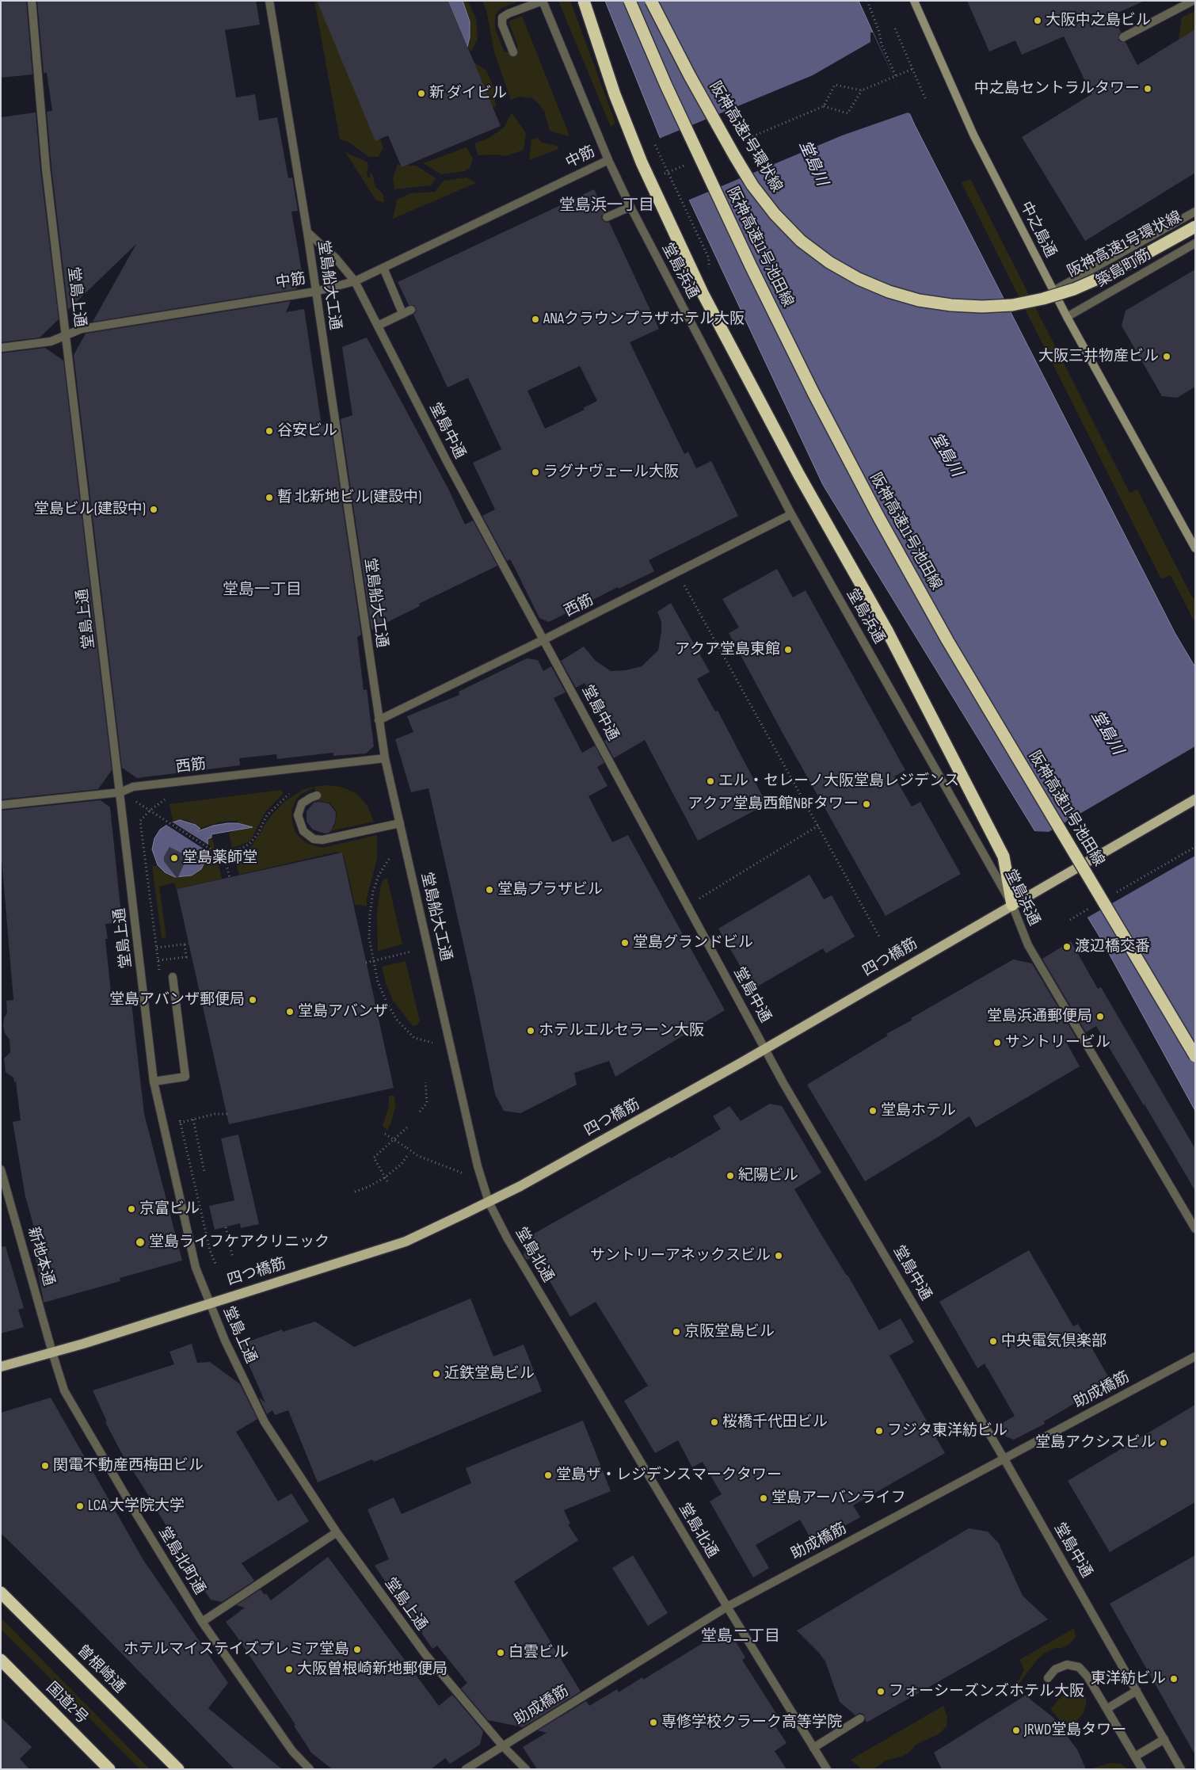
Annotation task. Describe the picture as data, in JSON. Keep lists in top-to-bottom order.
{
  "streets": {
    "highway": [
      "阪神高速1号環状線",
      "阪神高速11号池田線",
      "曽根崎通",
      "国道2号"
    ],
    "main road": ["四つ橋筋"],
    "street": [
      "中筋",
      "中之島通",
      "築島町筋",
      "堂島浜通",
      "堂島船大工通",
      "堂島上通",
      "堂島中通",
      "西筋",
      "堂島北通",
      "新地本通",
      "助成橋筋",
      "堂島北町通"
    ]
  },
  "crossings": [
    ["中筋", "堂島浜通"],
    ["中筋", "堂島船大工通"],
    ["中筋", "堂島上通"],
    ["中筋", "堂島中通"],
    ["中之島通", "築島町筋"],
    ["堂島浜通", "西筋"],
    ["堂島浜通", "四つ橋筋"],
    ["堂島船大工通", "堂島中通"],
    ["堂島船大工通", "西筋"],
    ["堂島船大工通", "四つ橋筋"],
    ["堂島船大工通", "堂島北通"],
    ["堂島上通", "西筋"],
    ["堂島上通", "四つ橋筋"],
    ["堂島上通", "助成橋筋"],
    ["堂島中通", "西筋"],
    ["堂島中通", "四つ橋筋"],
    ["堂島中通", "助成橋筋"],
    ["四つ橋筋", "堂島北通"],
    ["四つ橋筋", "新地本通"],
    ["四つ橋筋", "堂島北町通"],
    ["堂島北通", "助成橋筋"],
    ["新地本通", "堂島北町通"]
  ],
  "districts": ["堂島浜一丁目", "堂島一丁目", "堂島二丁目"],
  "water": ["堂島川"],
  "places": [
    "大阪中之島ビル",
    "中之島セントラルタワー",
    "新 ダイビル",
    "ANAクラウンプラザホテル大阪",
    "大阪三井物産ビル",
    "谷安ビル",
    "ラグナヴェール大阪",
    "暫 北新地ビル(建設中)",
    "堂島ビル(建設中)",
    "アクア堂島東館",
    "エル・セレーノ大阪堂島レジデンス",
    "アクア堂島西館NBFタワー",
    "堂島薬師堂",
    "堂島プラザビル",
    "堂島グランドビル",
    "渡辺橋交番",
    "堂島アバンザ郵便局",
    "堂島アバンザ",
    "堂島浜通郵便局",
    "ホテルエルセラーン大阪",
    "サントリービル",
    "堂島ホテル",
    "紀陽ビル",
    "京富ビル",
    "堂島ライフケアクリニック",
    "サントリーアネックスビル",
    "京阪堂島ビル",
    "中央電気倶楽部",
    "近鉄堂島ビル",
    "桜橋千代田ビル",
    "フジタ東洋紡ビル",
    "堂島アクシスビル",
    "関電不動産西梅田ビル",
    "堂島ザ・レジデンスマークタワー",
    "堂島アーバンライフ",
    "LCA 大学院大学",
    "ホテルマイステイズプレミア堂島",
    "白雲ビル",
    "大阪曽根崎新地郵便局",
    "東洋紡ビル",
    "フォーシーズンズホテル大阪",
    "専修学校クラーク高等学院",
    "JRWD堂島タワー"
  ]
}
